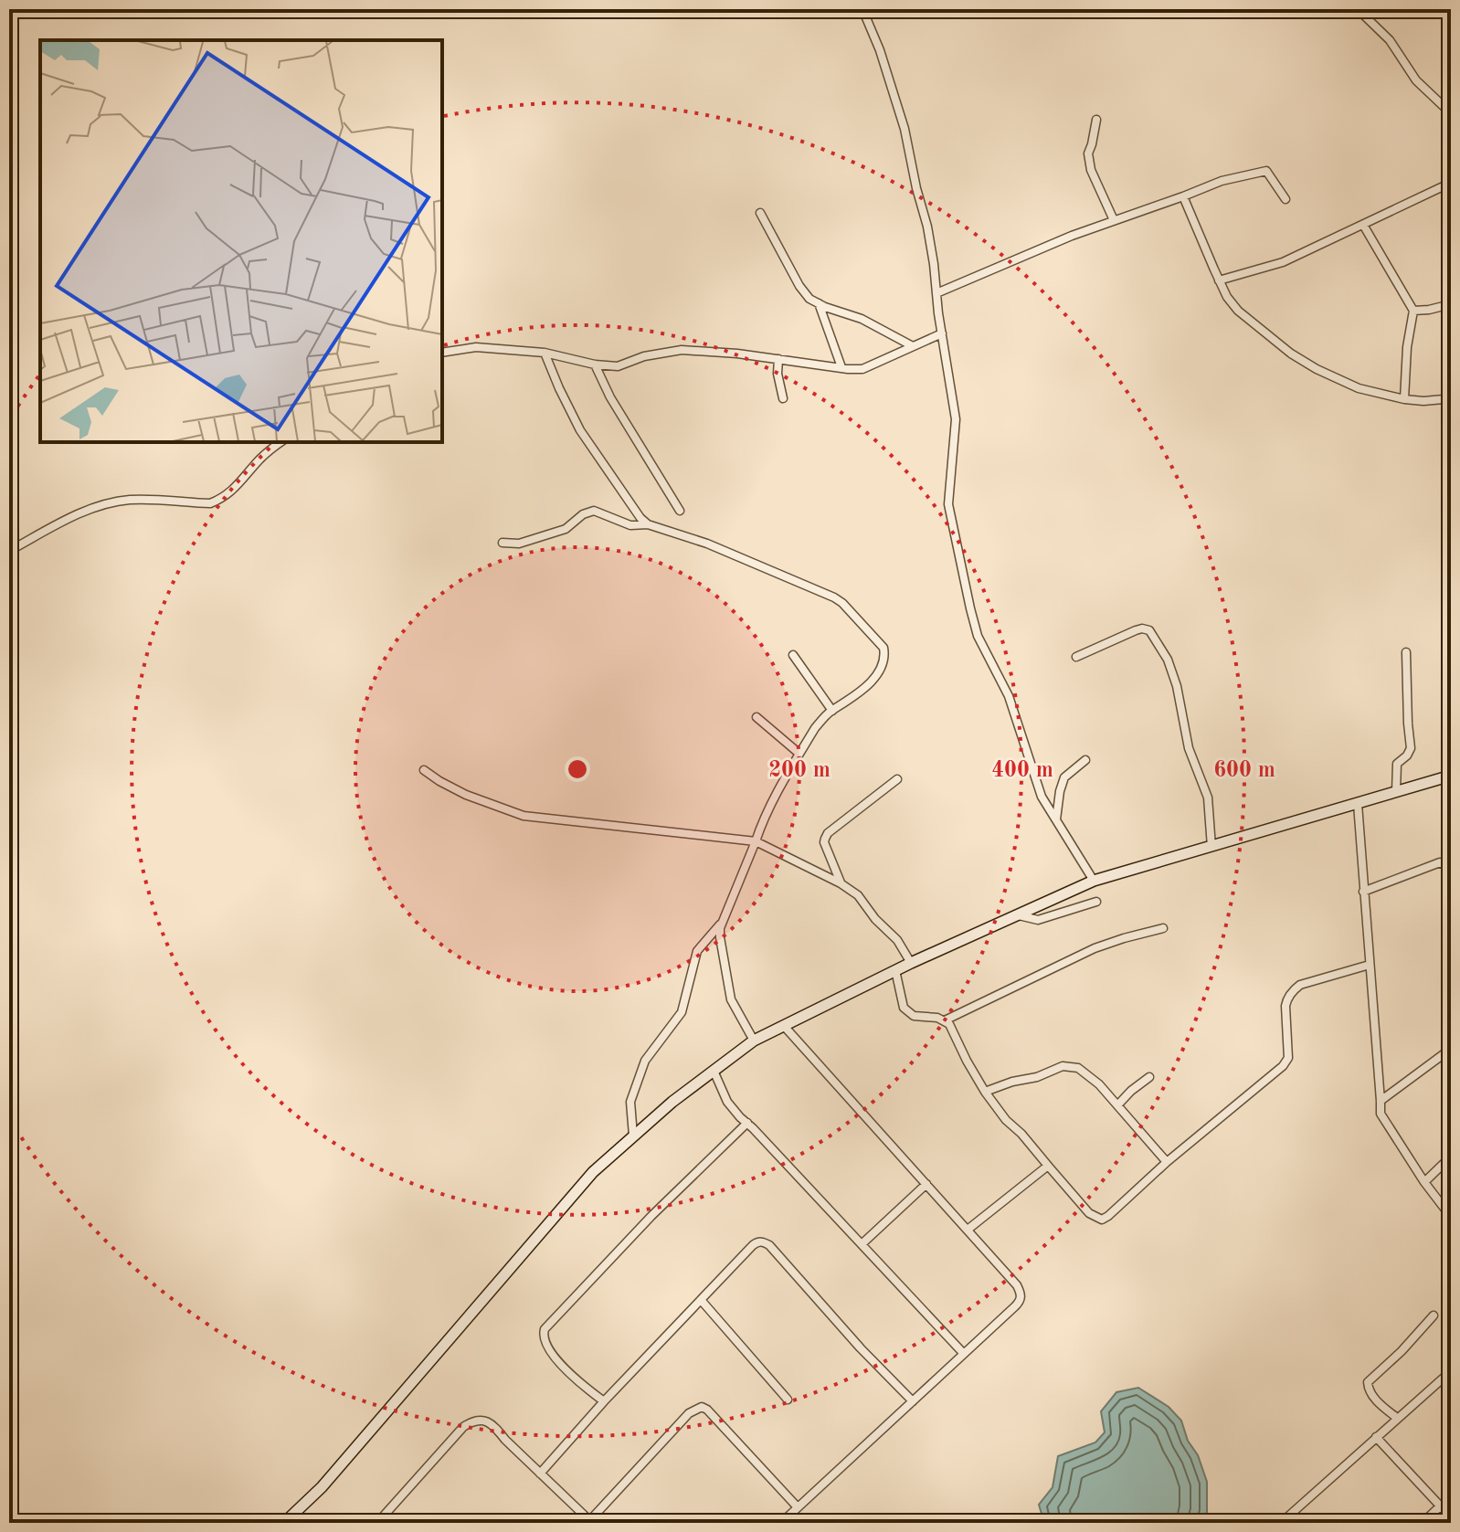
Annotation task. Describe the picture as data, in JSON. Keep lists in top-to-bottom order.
{
  "rings": ["200 m", "400 m", "600 m"]
}
